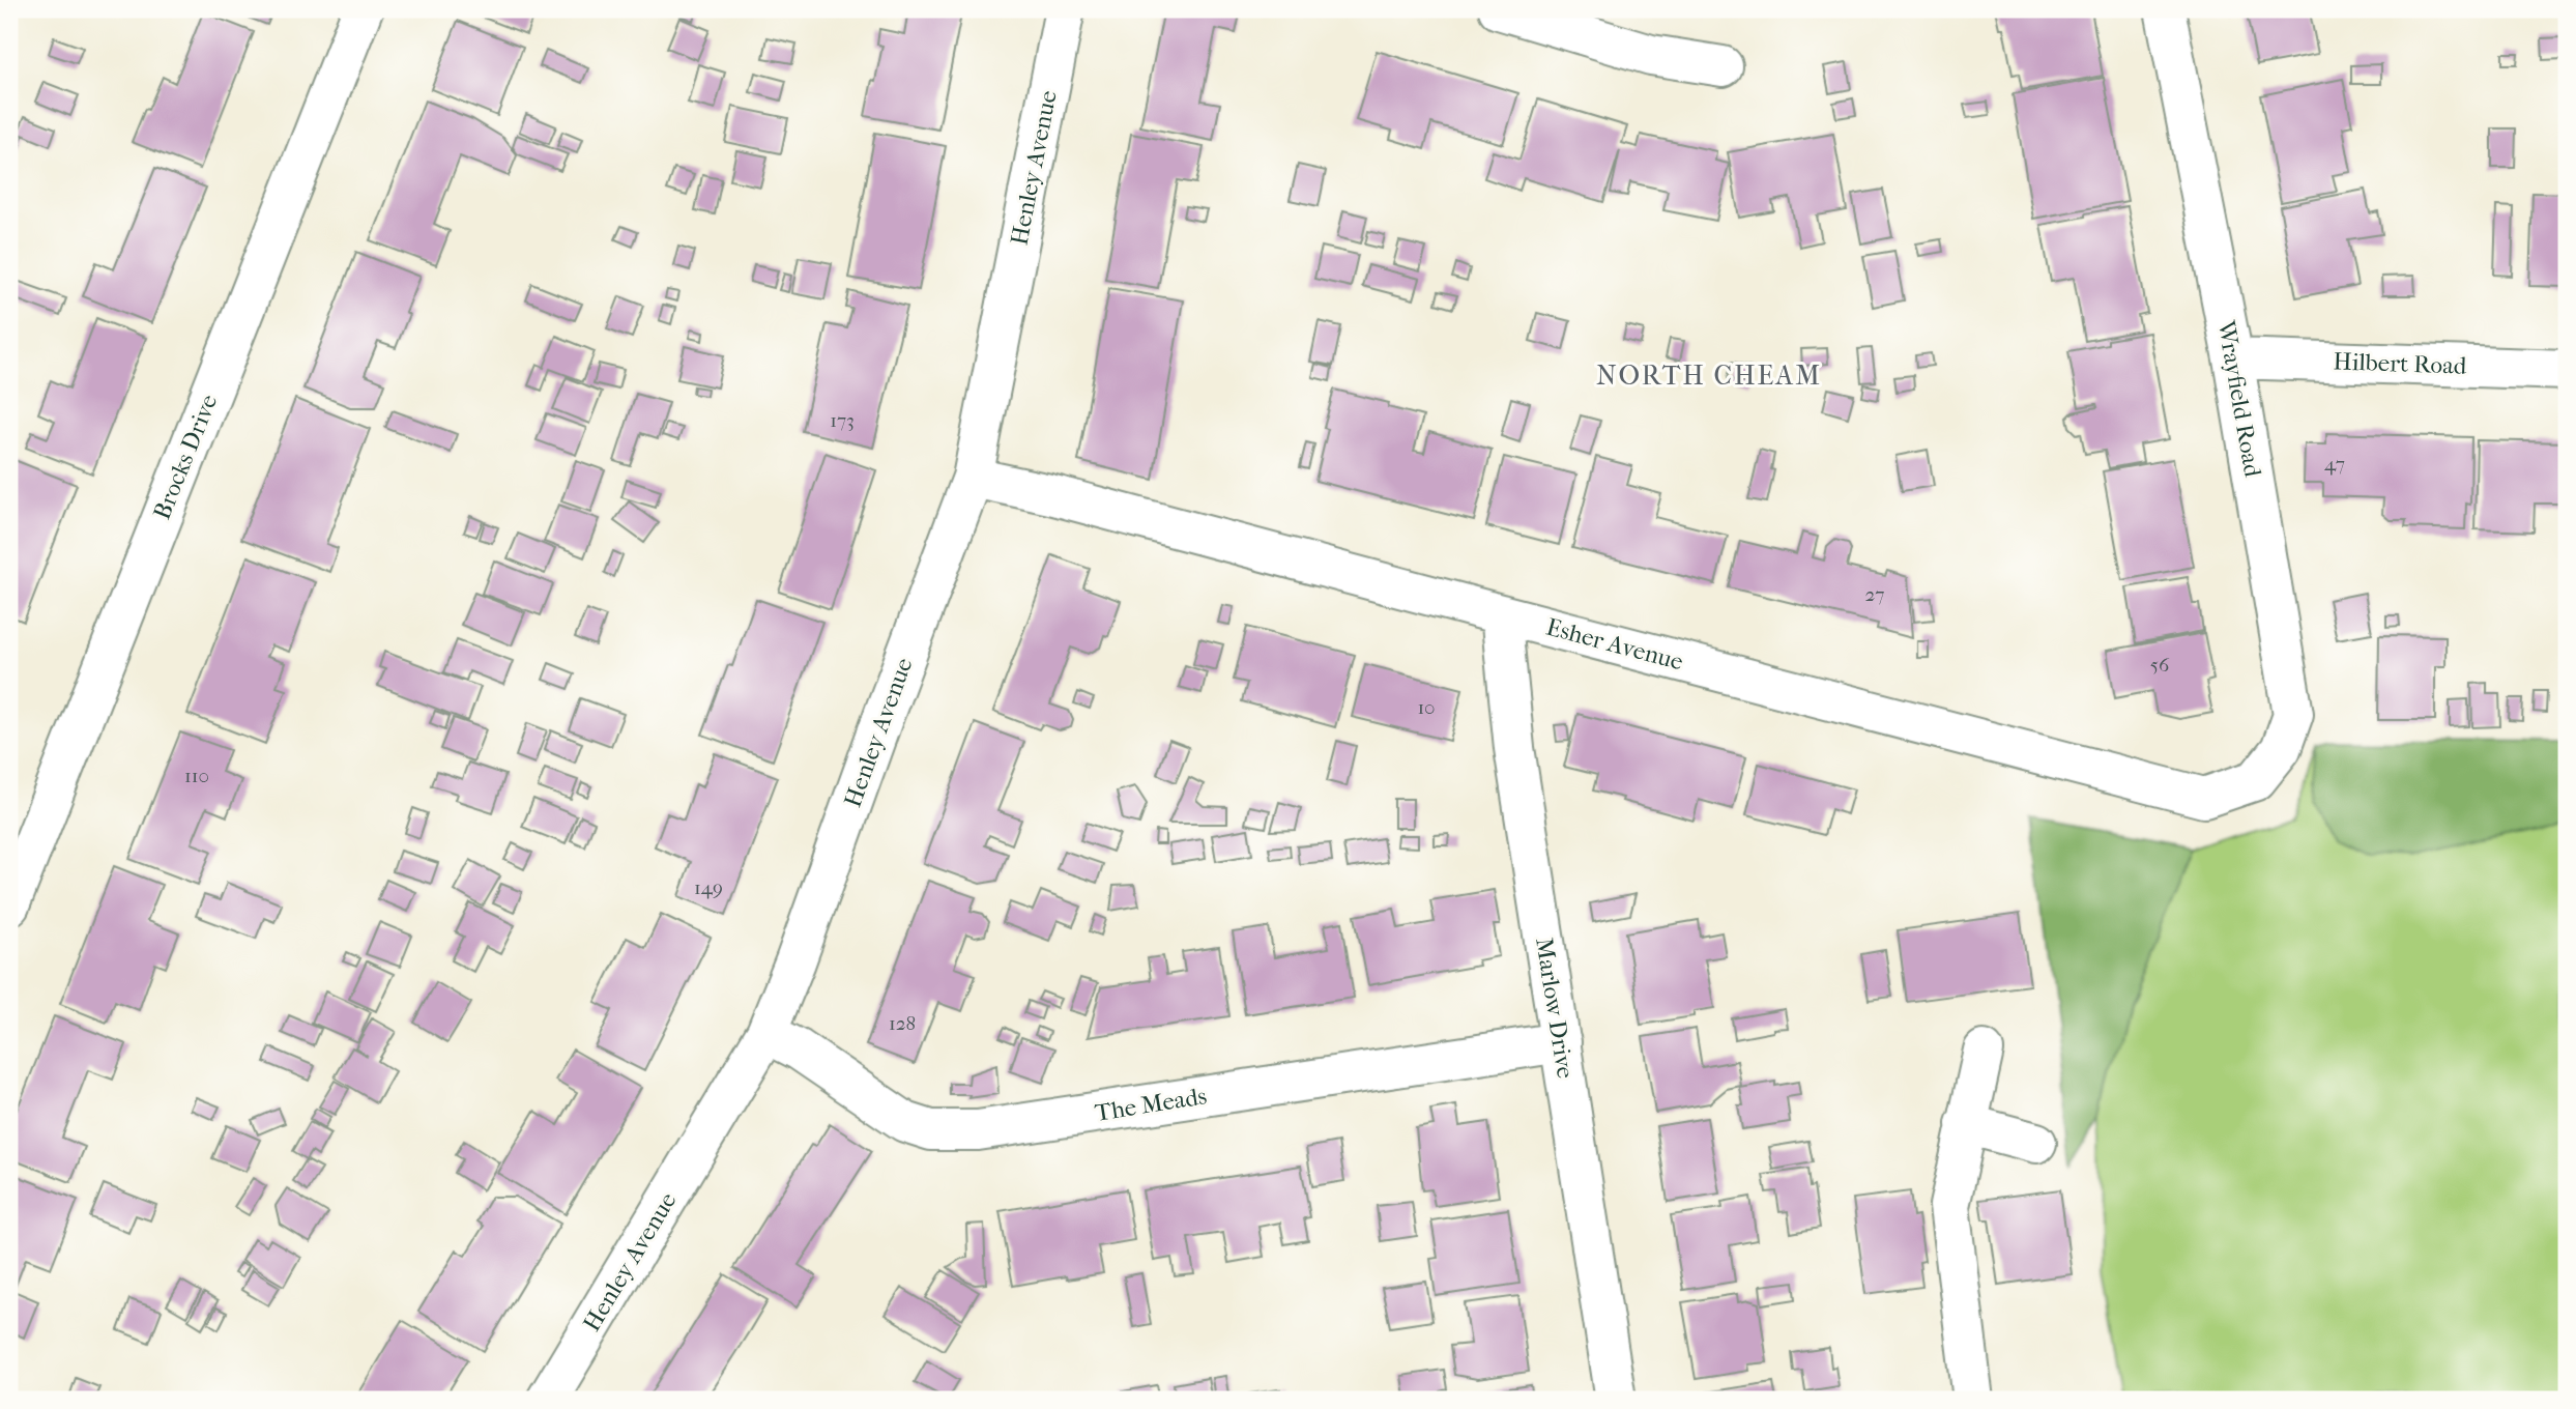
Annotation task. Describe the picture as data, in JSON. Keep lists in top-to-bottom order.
{
  "streets": {
    "street": [
      "Henley Avenue",
      "Hilbert Road",
      "Wrayfield Road",
      "Brocks Drive",
      "Esher Avenue",
      "Marlow Drive",
      "The Meads"
    ]
  },
  "crossings": [
    ["Henley Avenue", "Esher Avenue"],
    ["Henley Avenue", "The Meads"],
    ["Hilbert Road", "Wrayfield Road"],
    ["Wrayfield Road", "Esher Avenue"],
    ["Esher Avenue", "Marlow Drive"],
    ["Marlow Drive", "The Meads"]
  ],
  "districts": ["NORTH CHEAM"],
  "house_numbers": [
    "173",
    "47",
    "27",
    "56",
    "10",
    "110",
    "149",
    "128"
  ]
}
